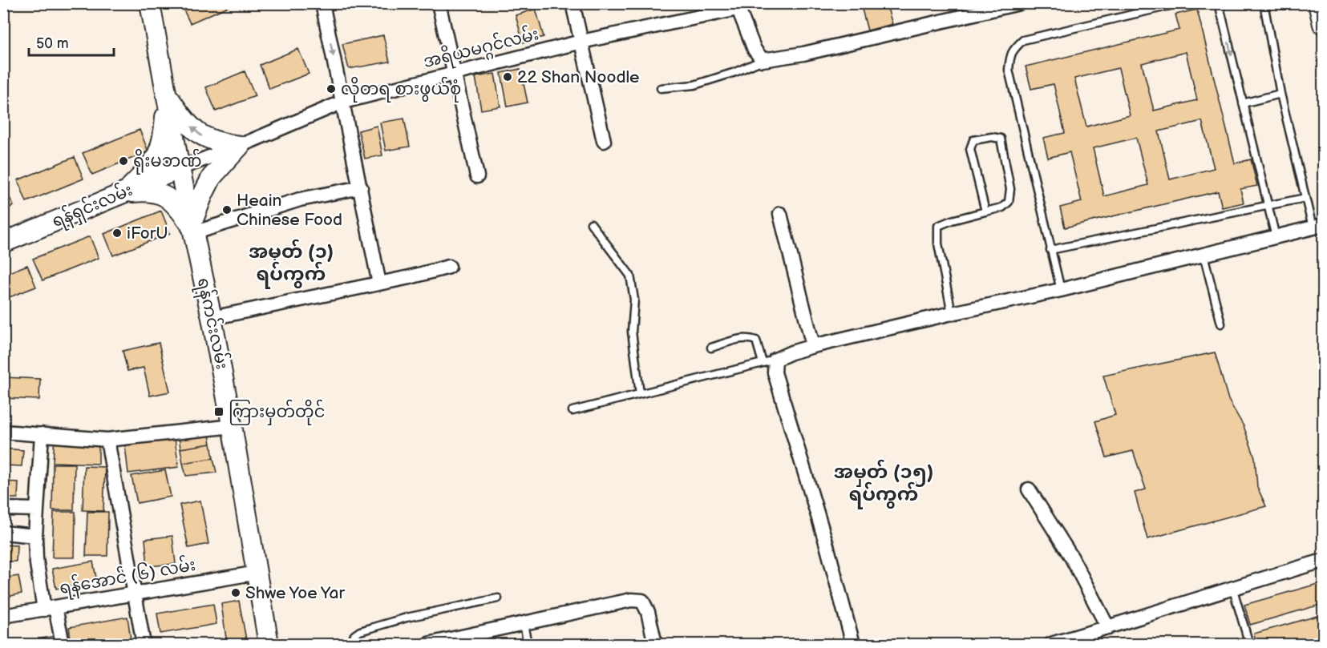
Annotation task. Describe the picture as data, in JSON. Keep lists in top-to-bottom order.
{
  "streets": {
    "main road": ["ရန်ရှင်းလမ်း", "ရန်ကင်းလမ်း"],
    "street": ["အရိယမဂ္ဂင်လမ်း", "ရန်အောင် (၆) လမ်း"]
  },
  "crossings": [
    ["အရိယမဂ္ဂင်လမ်း", "ရန်ရှင်းလမ်း"],
    ["အရိယမဂ္ဂင်လမ်း", "ရန်ကင်းလမ်း"],
    ["ရန်ရှင်းလမ်း", "ရန်ကင်းလမ်း"],
    ["ရန်ကင်းလမ်း", "ရန်အောင် (၆) လမ်း"]
  ],
  "districts": ["အမှတ် (၁) ရပ်ကွက်", "အမှတ် (၁၅) ရပ်ကွက်"],
  "places": {
    "other": [
      "22 Shan Noodle",
      "လိုတရ စားဖွယ်စုံ",
      "ရိုးမဘဏ်",
      "Heain Chinese Food",
      "iForU",
      "Shwe Yoe Yar"
    ],
    "transit": ["ကြားမှတ်တိုင်"]
  },
  "scale_bar": "50 m"
}
